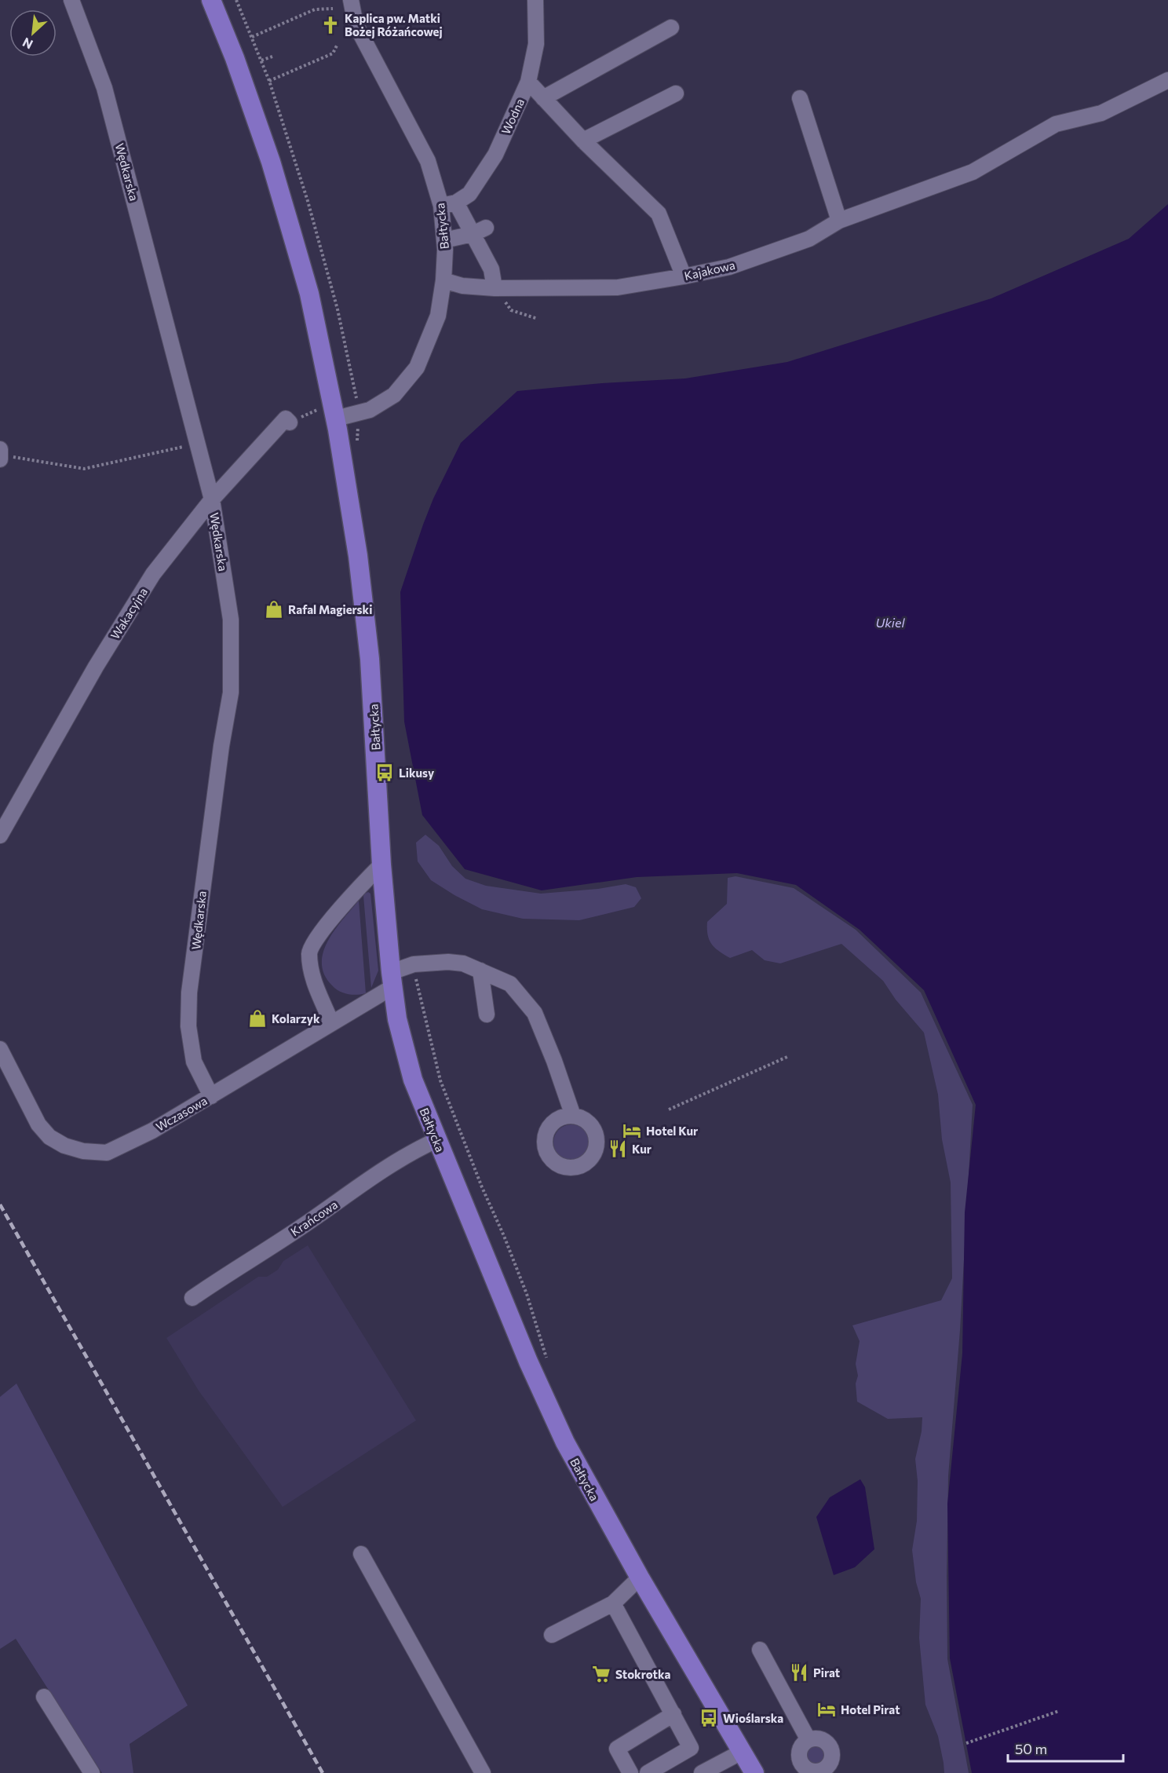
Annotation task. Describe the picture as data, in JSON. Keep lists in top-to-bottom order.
{
  "streets": {
    "main road": ["Bałtycka"],
    "street": [
      "Wodna",
      "Wędkarska",
      "Kajakowa",
      "Wakacyjna",
      "Wczasowa",
      "Krańcowa"
    ]
  },
  "crossings": [
    ["Wodna", "Bałtycka"],
    ["Wędkarska", "Wakacyjna"],
    ["Wędkarska", "Wczasowa"],
    ["Bałtycka", "Kajakowa"],
    ["Bałtycka", "Wczasowa"],
    ["Bałtycka", "Krańcowa"]
  ],
  "water": ["Ukiel"],
  "places": {
    "church": ["Kaplica pw. Matki Bożej Różańcowej"],
    "shop": ["Rafal Magierski", "Kolarzyk"],
    "bus stop": ["Likusy", "Wioślarska"],
    "hotel": ["Hotel Kur", "Hotel Pirat"],
    "restaurant": ["Kur", "Pirat"],
    "supermarket": ["Stokrotka"]
  },
  "scale_bar": "50 m",
  "north": "bottom left"
}
